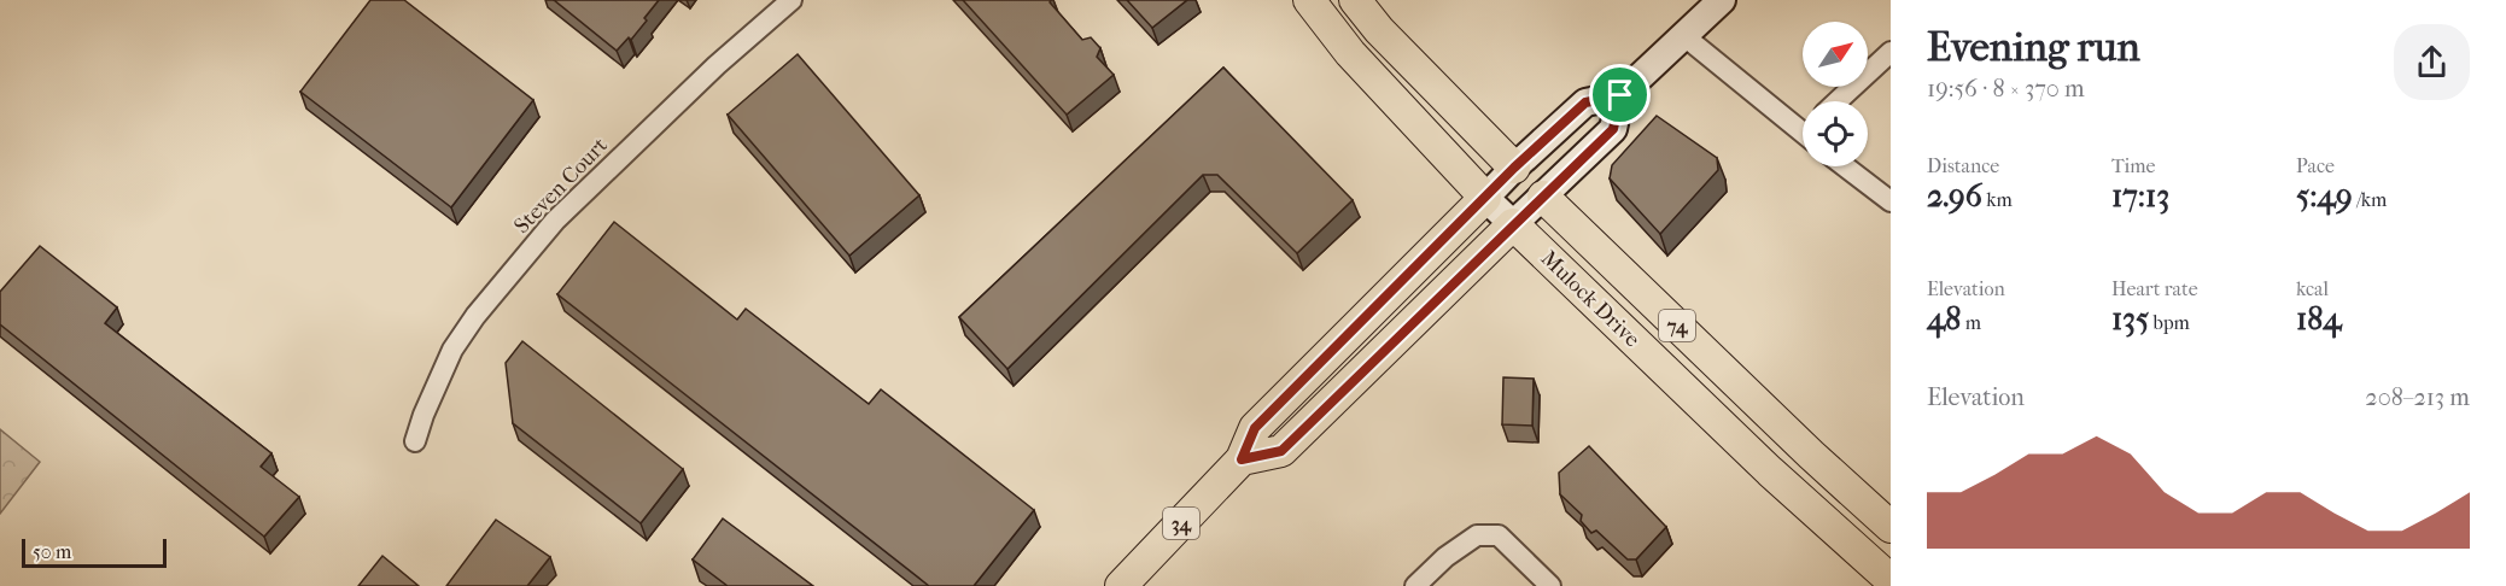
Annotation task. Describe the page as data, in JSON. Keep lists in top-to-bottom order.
{
  "streets": {
    "main road": ["Mulock Drive", "74", "34"],
    "street": ["Steven Court"]
  },
  "crossings": [
    ["Mulock Drive", "34"]
  ],
  "scale_bar": "50 m",
  "north": "top right",
  "page": {
    "heading": ["Evening run", "19:56 · 8 × 370 m"],
    "stats": [
      ["Distance", "2.96 km"],
      ["Time", "17:13"],
      ["Pace", "5:49 /km"],
      ["Elevation", "48 m"],
      ["Heart rate", "135 bpm"],
      ["kcal", "184"]
    ],
    "chart": ["Elevation", "208–213 m"],
    "scale": "50 m"
  }
}
